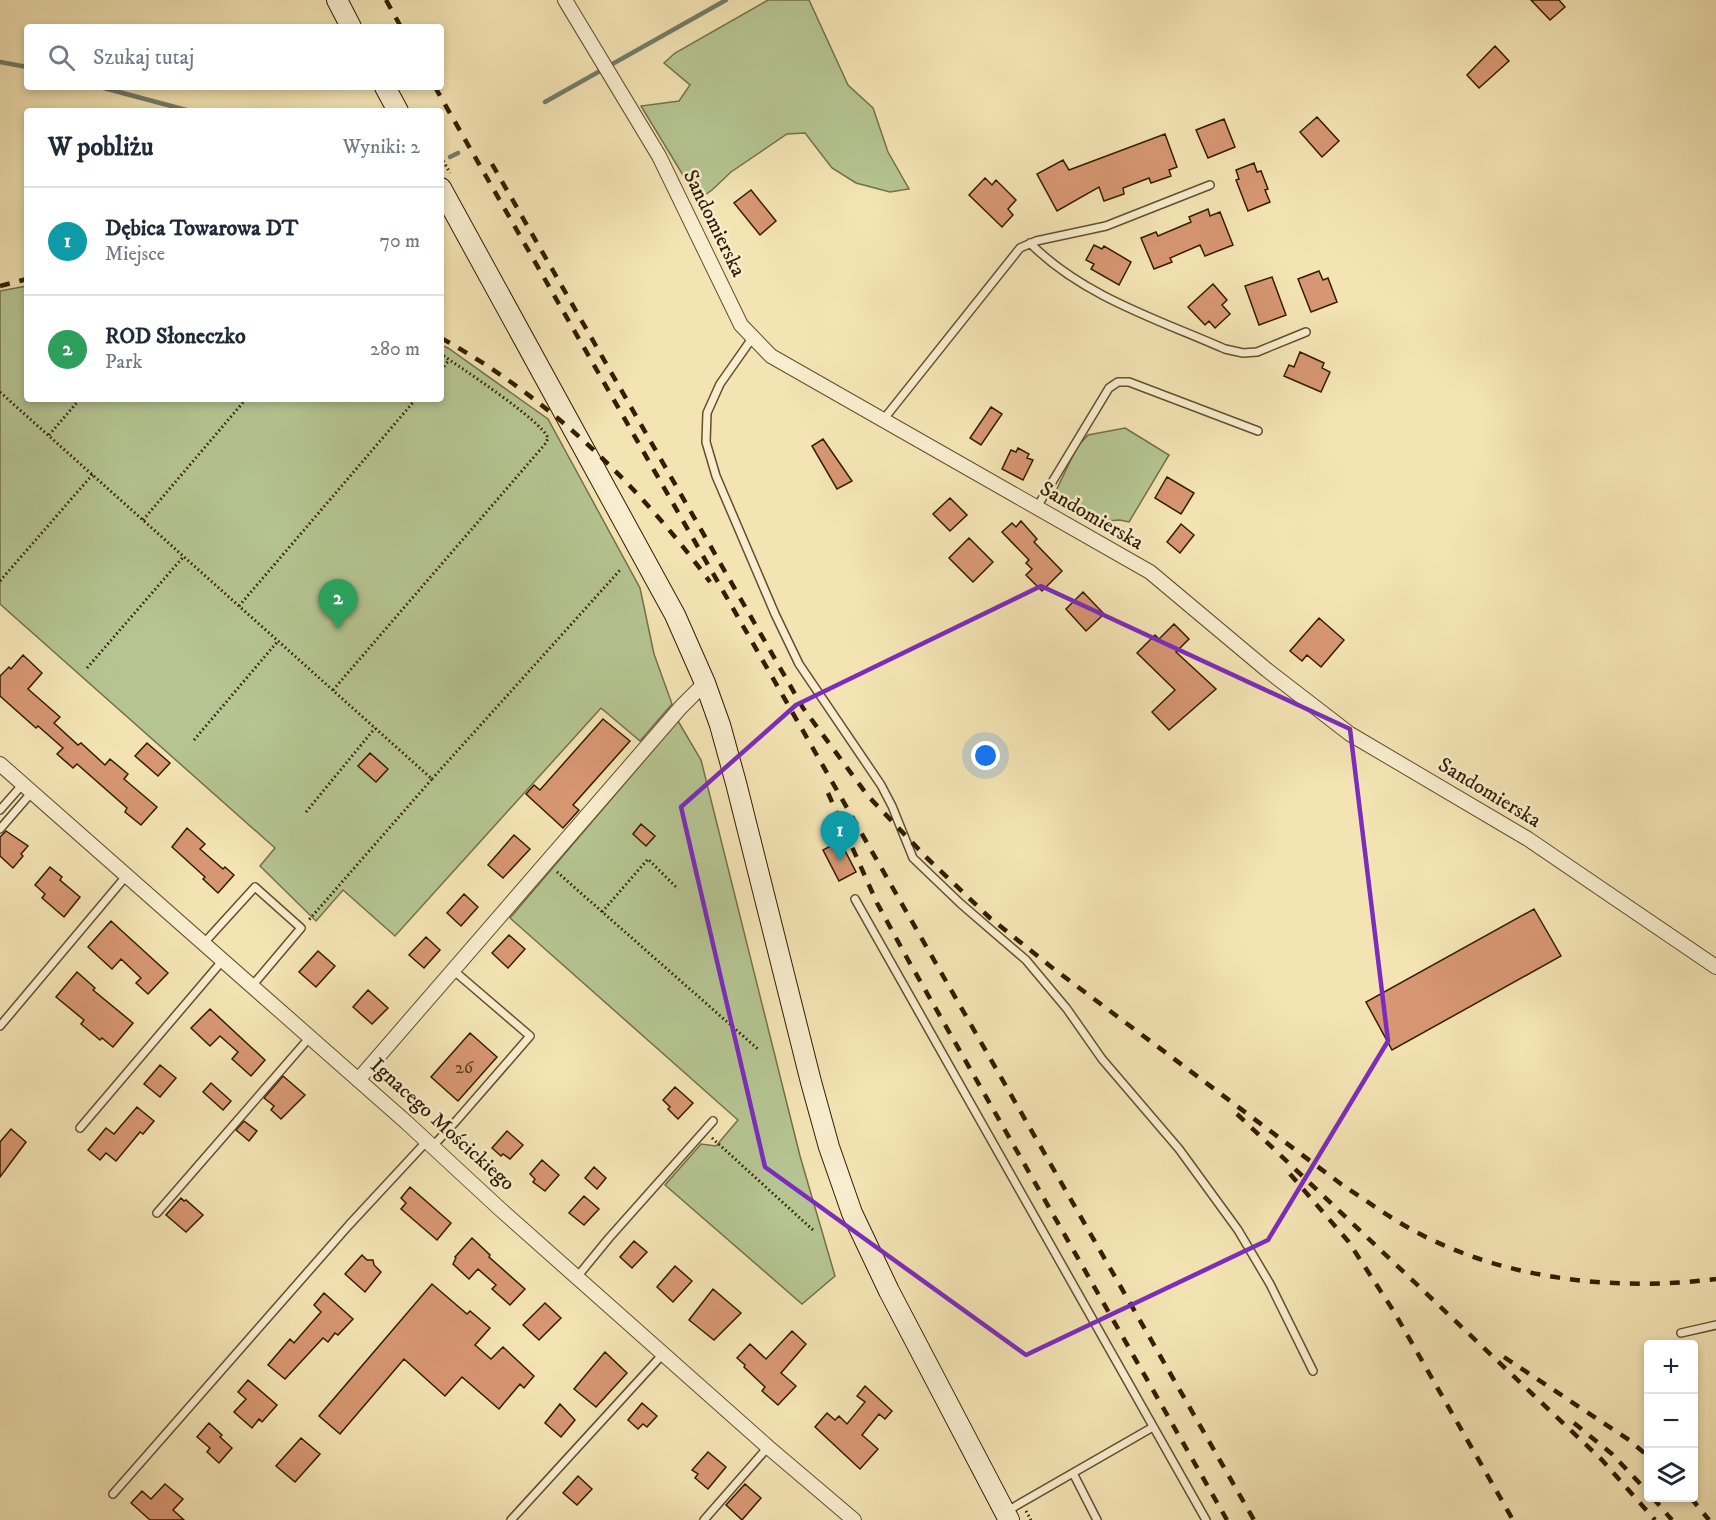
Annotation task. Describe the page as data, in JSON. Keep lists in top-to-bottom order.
{
  "streets": {
    "street": ["Sandomierska", "Ignacego Mościckiego"]
  },
  "house_numbers": ["26"],
  "page": {
    "search": "Szukaj tutaj",
    "heading": ["W pobliżu", "Wyniki: 2"],
    "list": [
      {
        "mark": "1",
        "name": "Dębica Towarowa DT",
        "note": "Miejsce",
        "value": "70 m"
      },
      {
        "mark": "2",
        "name": "ROD Słoneczko",
        "note": "Park",
        "value": "280 m"
      }
    ],
    "pins": ["2", "1"],
    "map_buttons": ["+", "−"]
  }
}
